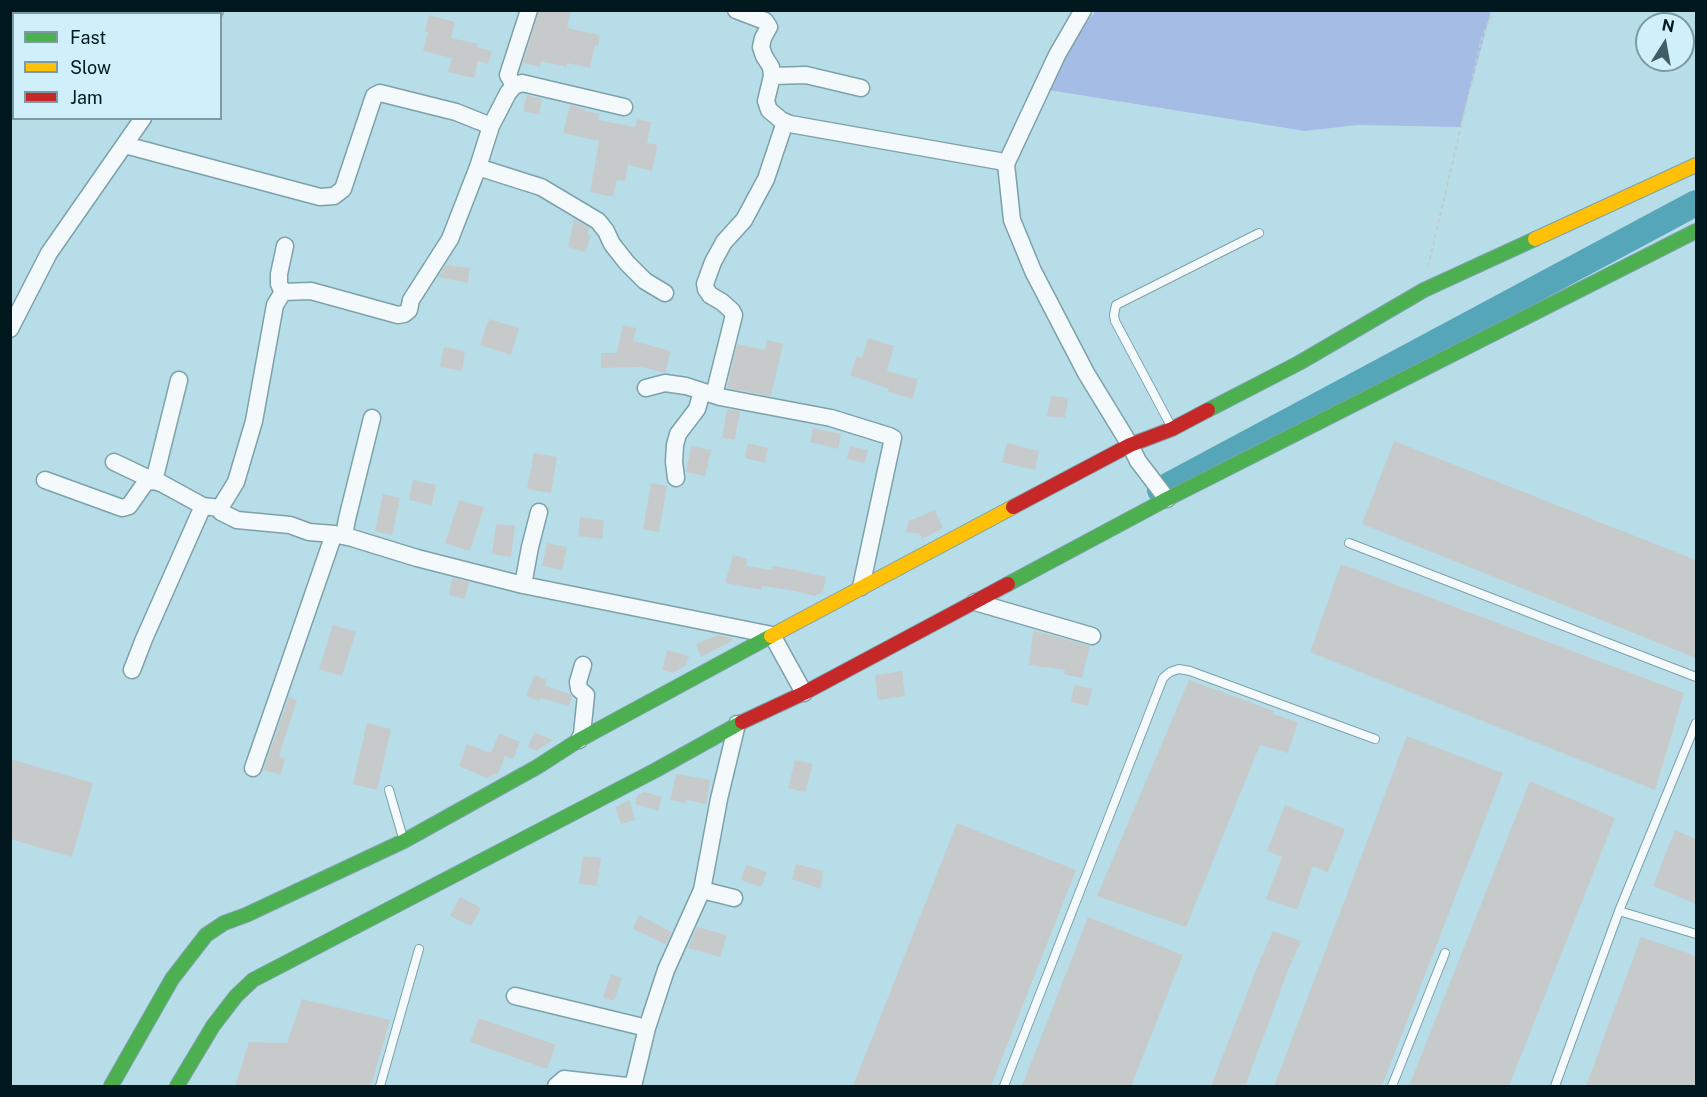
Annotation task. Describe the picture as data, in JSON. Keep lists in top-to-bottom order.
{
  "legend": ["Fast", "Slow", "Jam"],
  "north": "top"
}
